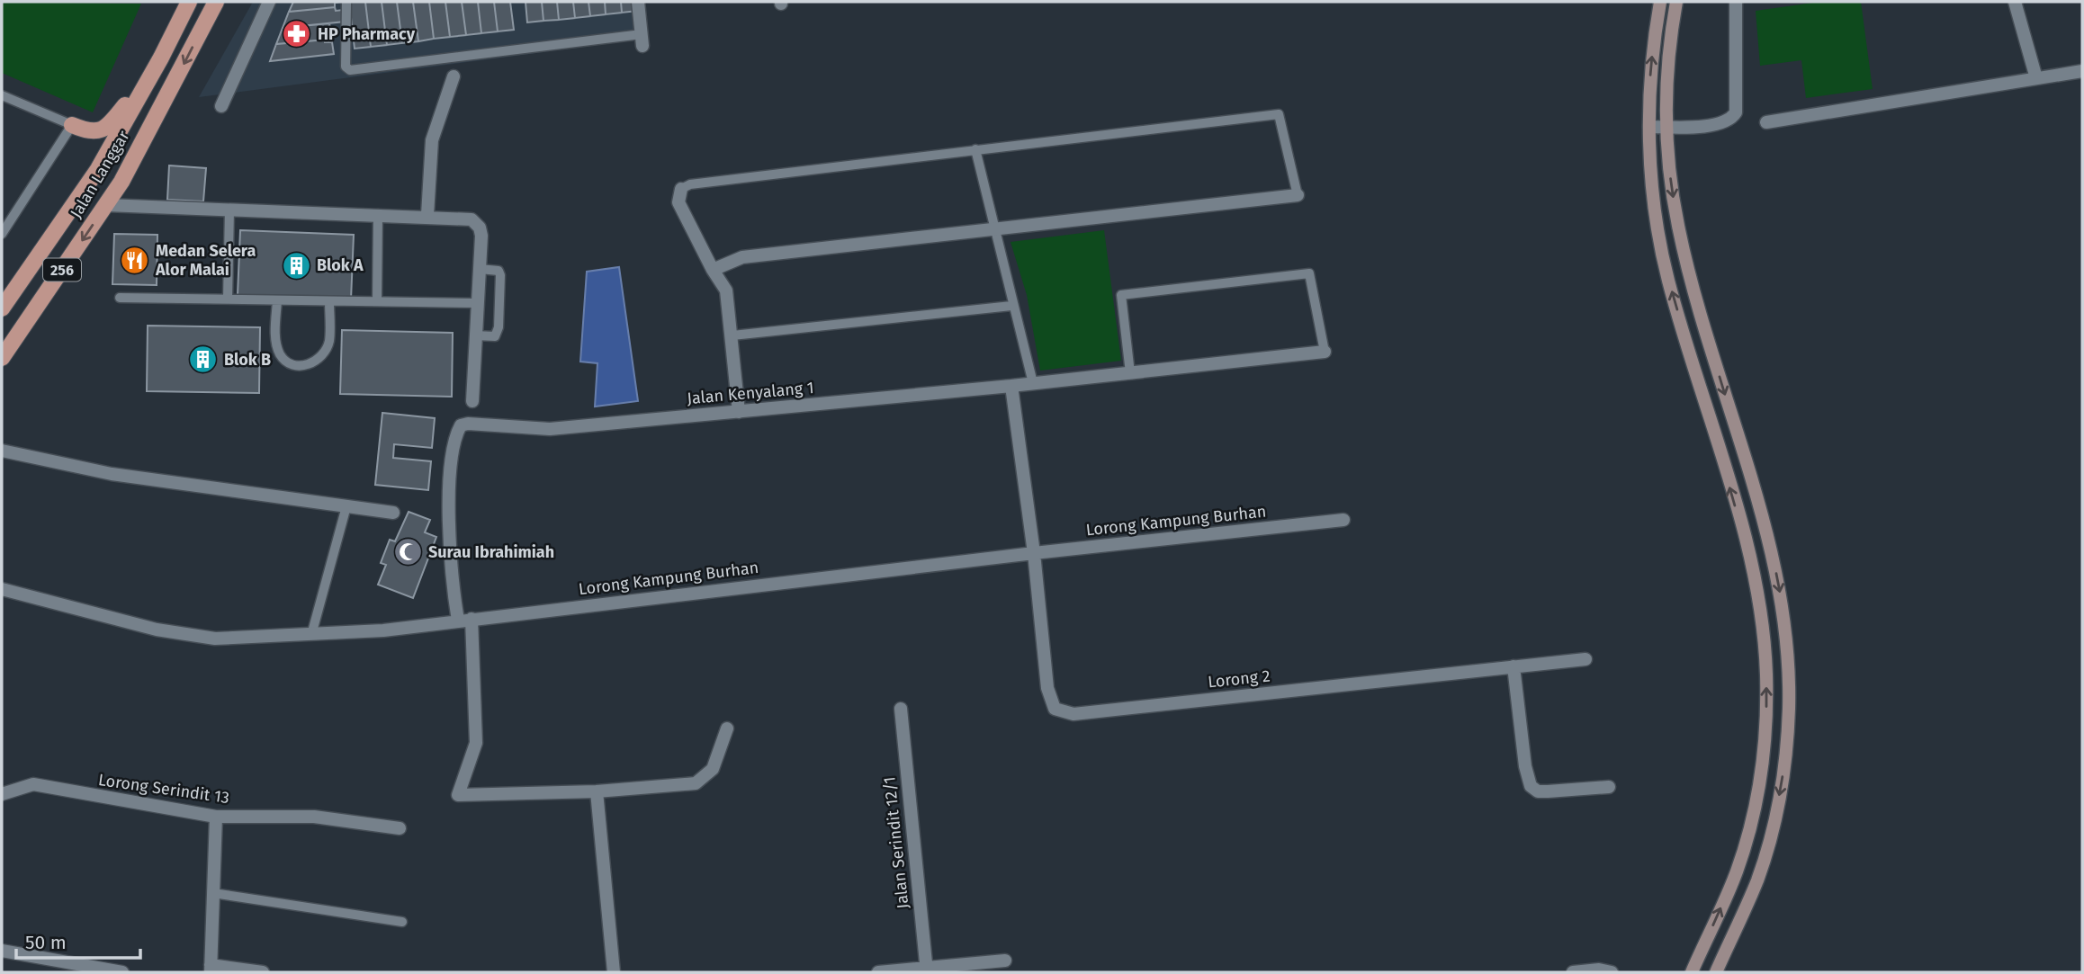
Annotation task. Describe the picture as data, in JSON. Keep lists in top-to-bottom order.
{
  "streets": {
    "main road": ["Jalan Langgar", "256"],
    "street": [
      "Jalan Kenyalang 1",
      "Lorong Kampung Burhan",
      "Lorong 2",
      "Lorong Serindit 13",
      "Jalan Serindit 12/1"
    ]
  },
  "crossings": [
    ["Jalan Kenyalang 1", "Lorong Kampung Burhan"],
    ["Lorong Kampung Burhan", "Lorong 2"]
  ],
  "places": {
    "pharmacy": ["HP Pharmacy"],
    "restaurant": ["Medan Selera Alor Malai"],
    "building": ["Blok A", "Blok B"],
    "mosque": ["Surau Ibrahimiah"]
  },
  "scale_bar": "50 m"
}
